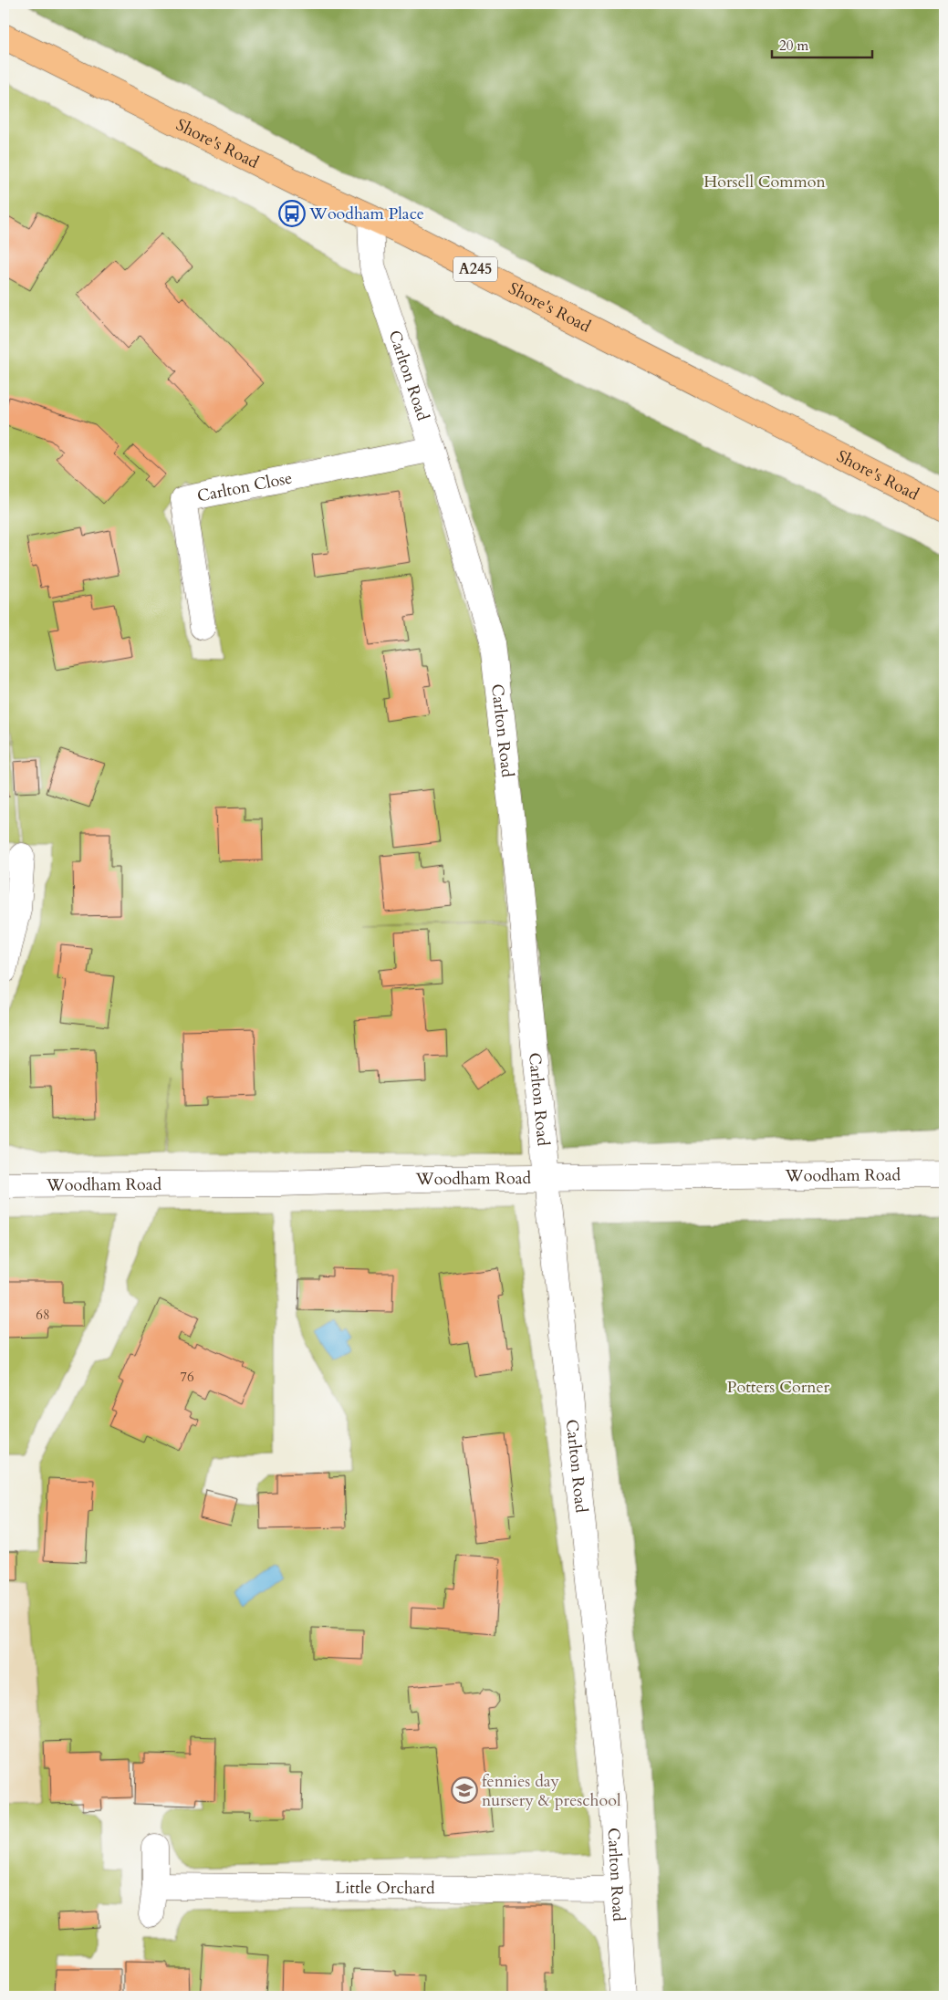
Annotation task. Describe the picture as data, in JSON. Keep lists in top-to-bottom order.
{
  "streets": {
    "main road": ["Shore's Road", "A245"],
    "street": [
      "Carlton Road",
      "Carlton Close",
      "Woodham Road",
      "Little Orchard"
    ]
  },
  "crossings": [
    ["Shore's Road", "Carlton Road"],
    ["Carlton Road", "Carlton Close"],
    ["Carlton Road", "Woodham Road"],
    ["Carlton Road", "Little Orchard"]
  ],
  "parks": ["Horsell Common", "Potters Corner"],
  "places": {
    "bus stop": ["Woodham Place"],
    "school or university": ["fennies day nursery & preschool"]
  },
  "house_numbers": ["68", "76"],
  "scale_bar": "20 m"
}
